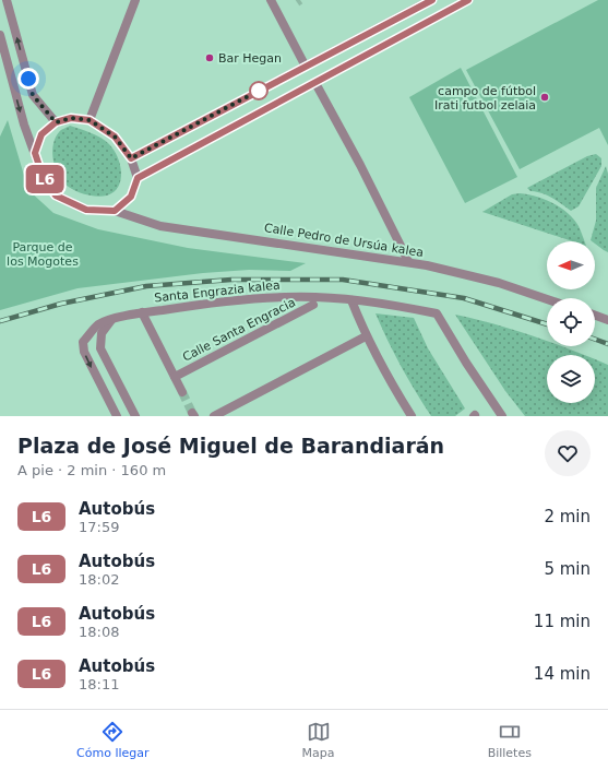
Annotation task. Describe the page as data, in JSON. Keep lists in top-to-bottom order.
{
  "streets": {
    "street": ["Calle Pedro de Ursúa kalea", "Santa Engrazia kalea", "Calle Santa Engracia"]
  },
  "parks": ["Parque de los Mogotes"],
  "places": ["Bar Hegan", "campo de fútbol Irati futbol zelaia"],
  "lines": ["bus line L6"],
  "north": "left",
  "page": {
    "on_map": "L6",
    "heading": ["Plaza de José Miguel de Barandiarán", "A pie · 2 min · 160 m"],
    "list": [
      {
        "mark": "L6",
        "name": "Autobús",
        "note": "17:59",
        "value": "2 min"
      },
      {
        "mark": "L6",
        "name": "Autobús",
        "note": "18:02",
        "value": "5 min"
      },
      {
        "mark": "L6",
        "name": "Autobús",
        "note": "18:08",
        "value": "11 min"
      },
      {
        "mark": "L6",
        "name": "Autobús",
        "note": "18:11",
        "value": "14 min"
      }
    ],
    "tabs": ["Cómo llegar", "Mapa", "Billetes"]
  }
}
